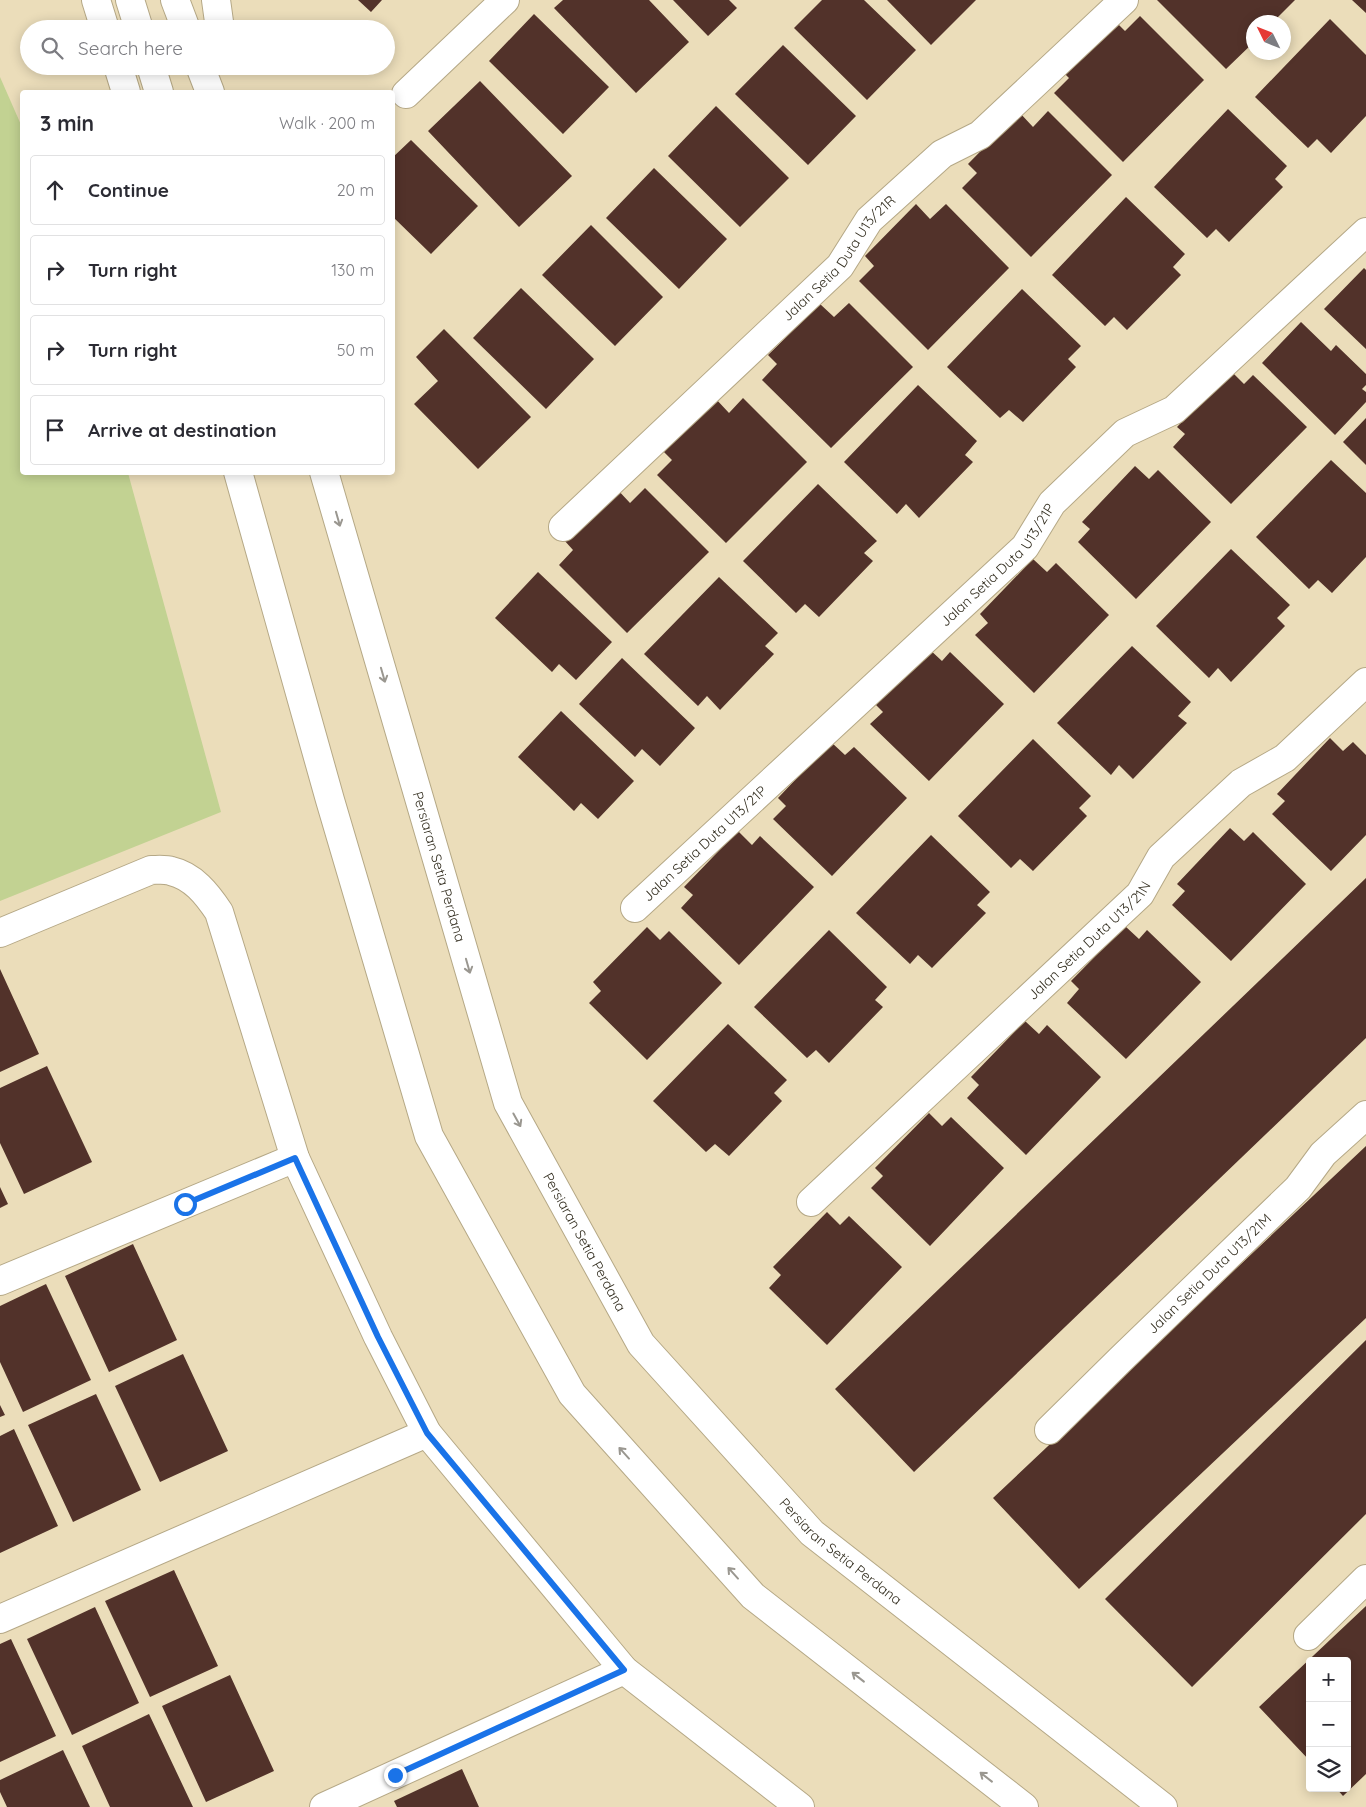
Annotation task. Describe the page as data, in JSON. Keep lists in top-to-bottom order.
{
  "streets": {
    "street": [
      "Jalan Setia Duta U13/21R",
      "Jalan Setia Duta U13/21P",
      "Persiaran Setia Perdana",
      "Jalan Setia Duta U13/21N",
      "Jalan Setia Duta U13/21M"
    ]
  },
  "north": "top left",
  "page": {
    "search": "Search here",
    "heading": ["3 min", "Walk · 200 m"],
    "list": [
      ["Continue", "20 m"],
      ["Turn right", "130 m"],
      ["Turn right", "50 m"],
      "Arrive at destination"
    ],
    "map_buttons": ["+", "−"]
  }
}
